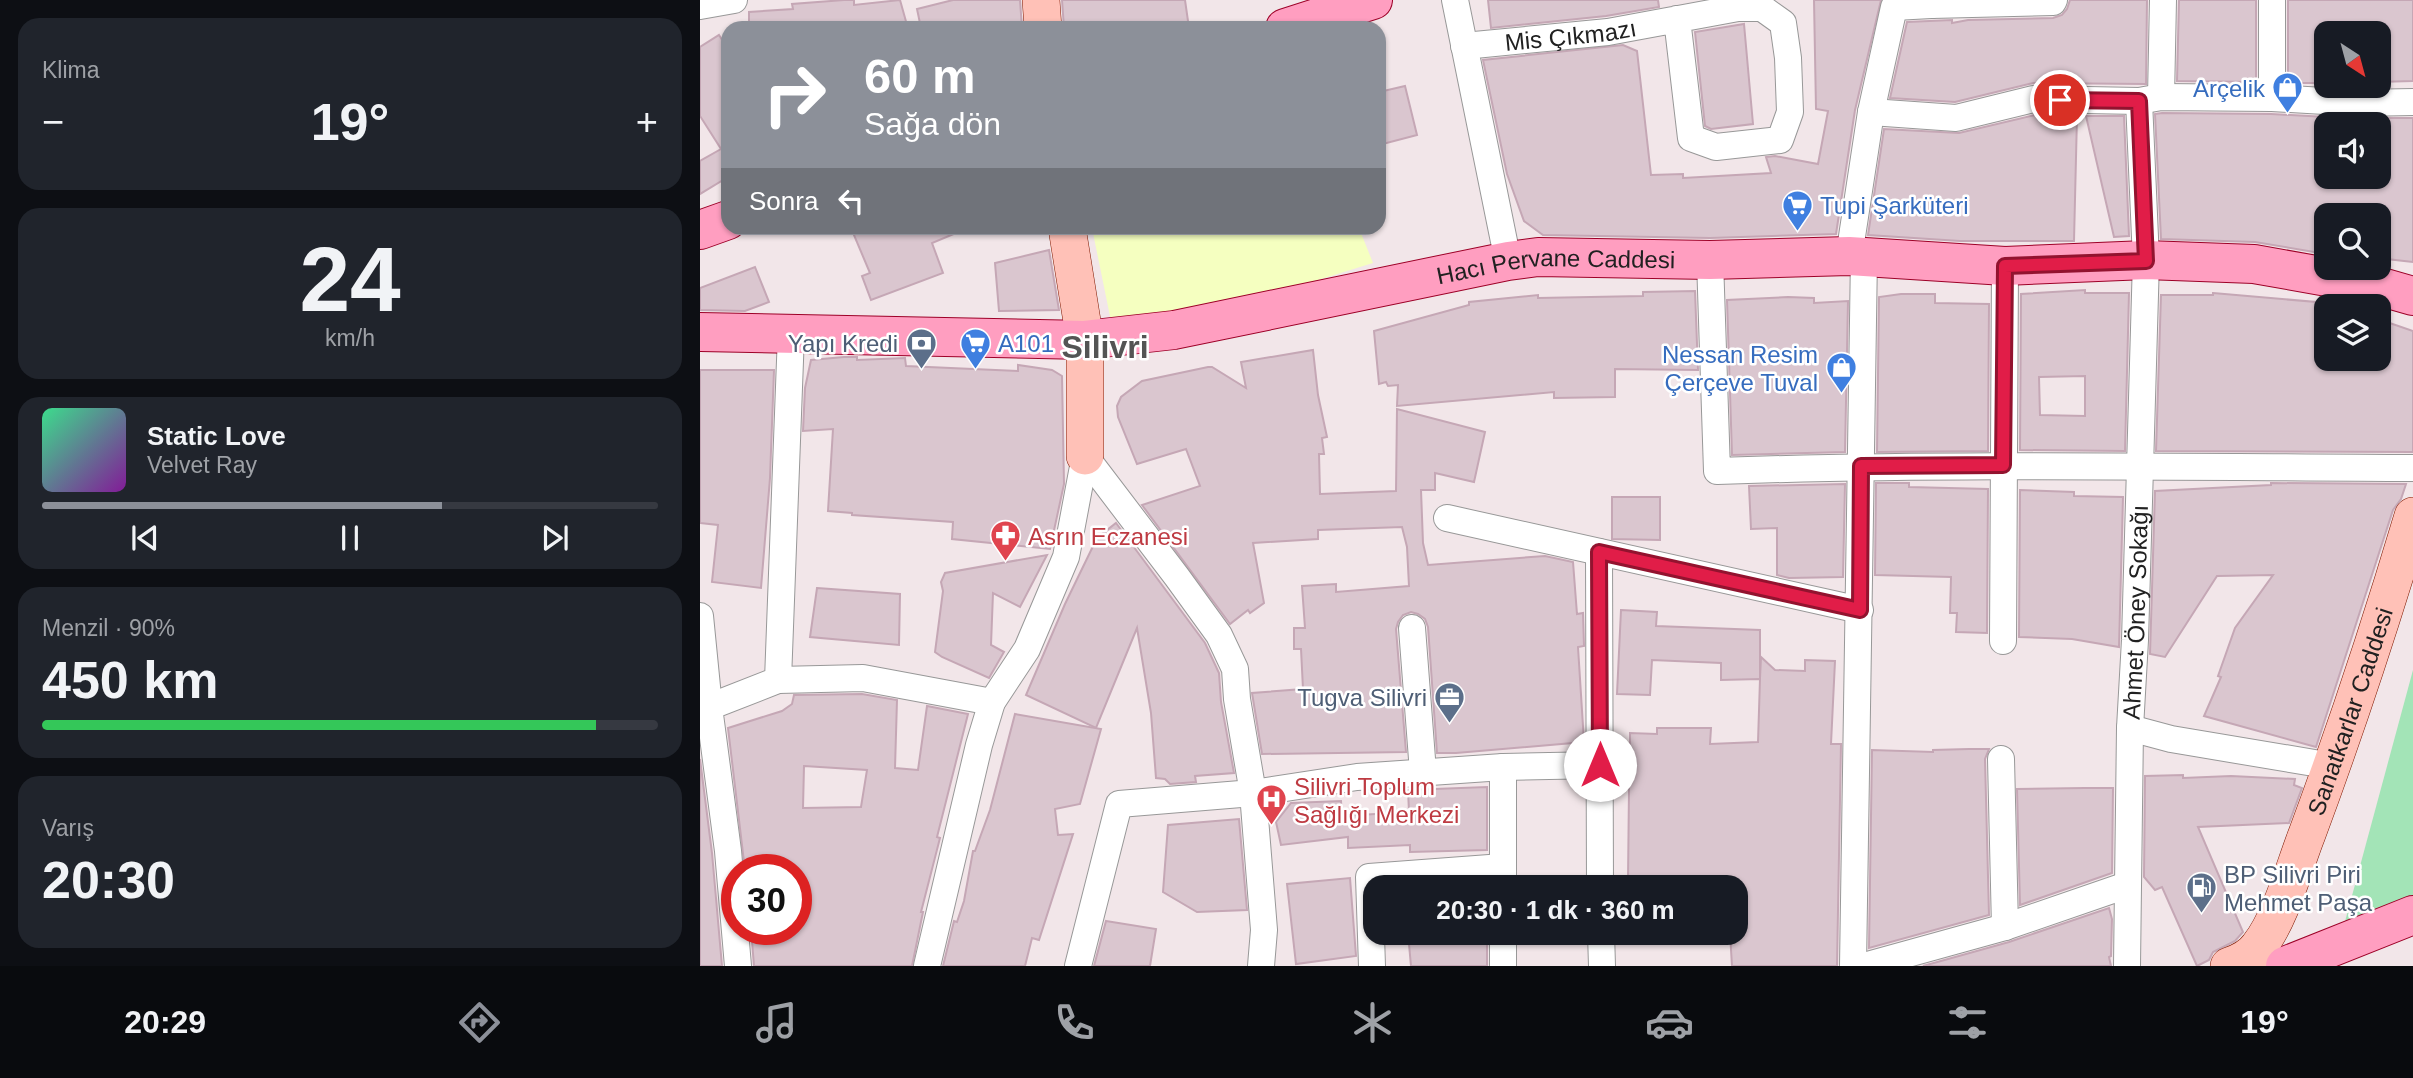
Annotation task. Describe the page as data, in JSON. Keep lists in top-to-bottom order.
{
  "streets": {
    "main road": ["Hacı Pervane Caddesi", "Sanatkarlar Caddesi"],
    "street": ["Mis Çıkmazı", "Ahmet Öney Sokağı"]
  },
  "crossings": [
    ["Hacı Pervane Caddesi", "Ahmet Öney Sokağı"]
  ],
  "districts": ["Silivri"],
  "places": {
    "shop": ["Arçelik", "Nessan Resim Çerçeve Tuval"],
    "supermarket": ["Tupi Şarküteri", "A101"],
    "bank": ["Yapı Kredi"],
    "pharmacy": ["Asrın Eczanesi"],
    "office": ["Tugva Silivri"],
    "hospital": ["Silivri Toplum Sağlığı Merkezi"],
    "fuel station": ["BP Silivri Piri Mehmet Paşa"]
  },
  "north": "bottom right",
  "page": {
    "tile": [
      "Klima",
      ["24", "km/h"],
      ["Menzil · 90%", "450 km"],
      ["Varış", "20:30"]
    ],
    "turn": ["60 m", "Sağa dön"],
    "heat": ["−", "19°", "+"],
    "then": "Sonra",
    "song": ["Static Love", "Velvet Ray"],
    "limit": "30",
    "trip": "20:30 · 1 dk · 360 m",
    "tabs": ["20:29", "19°"]
  }
}
